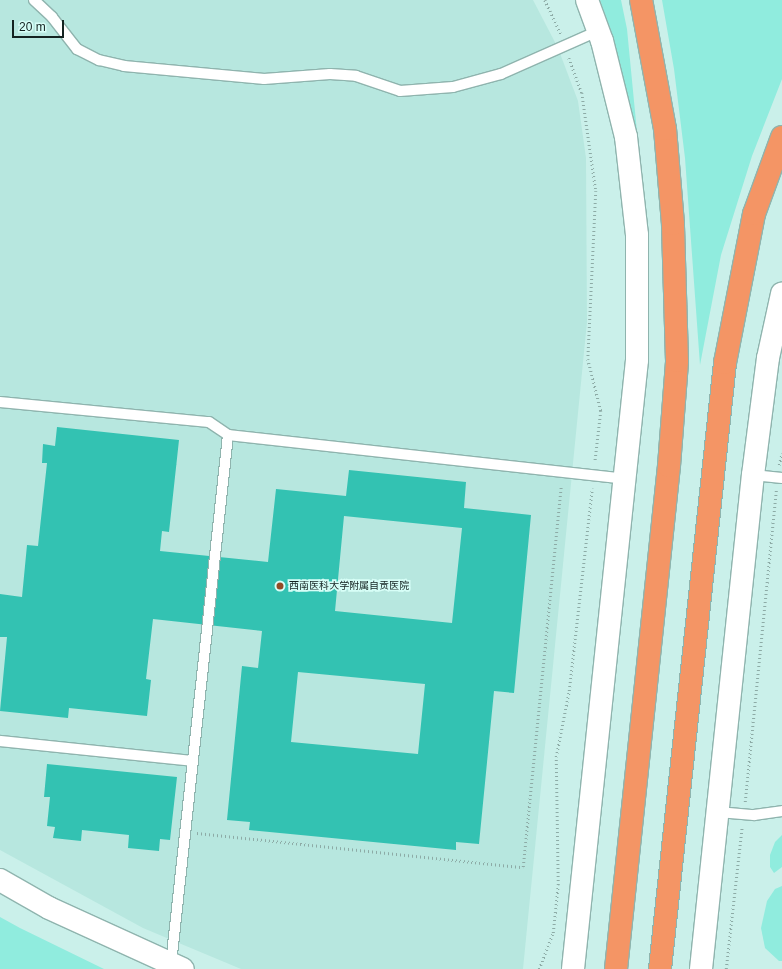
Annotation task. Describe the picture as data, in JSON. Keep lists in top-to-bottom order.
{
  "places": ["西南医科大学附属自贡医院"],
  "scale_bar": "20 m"
}
